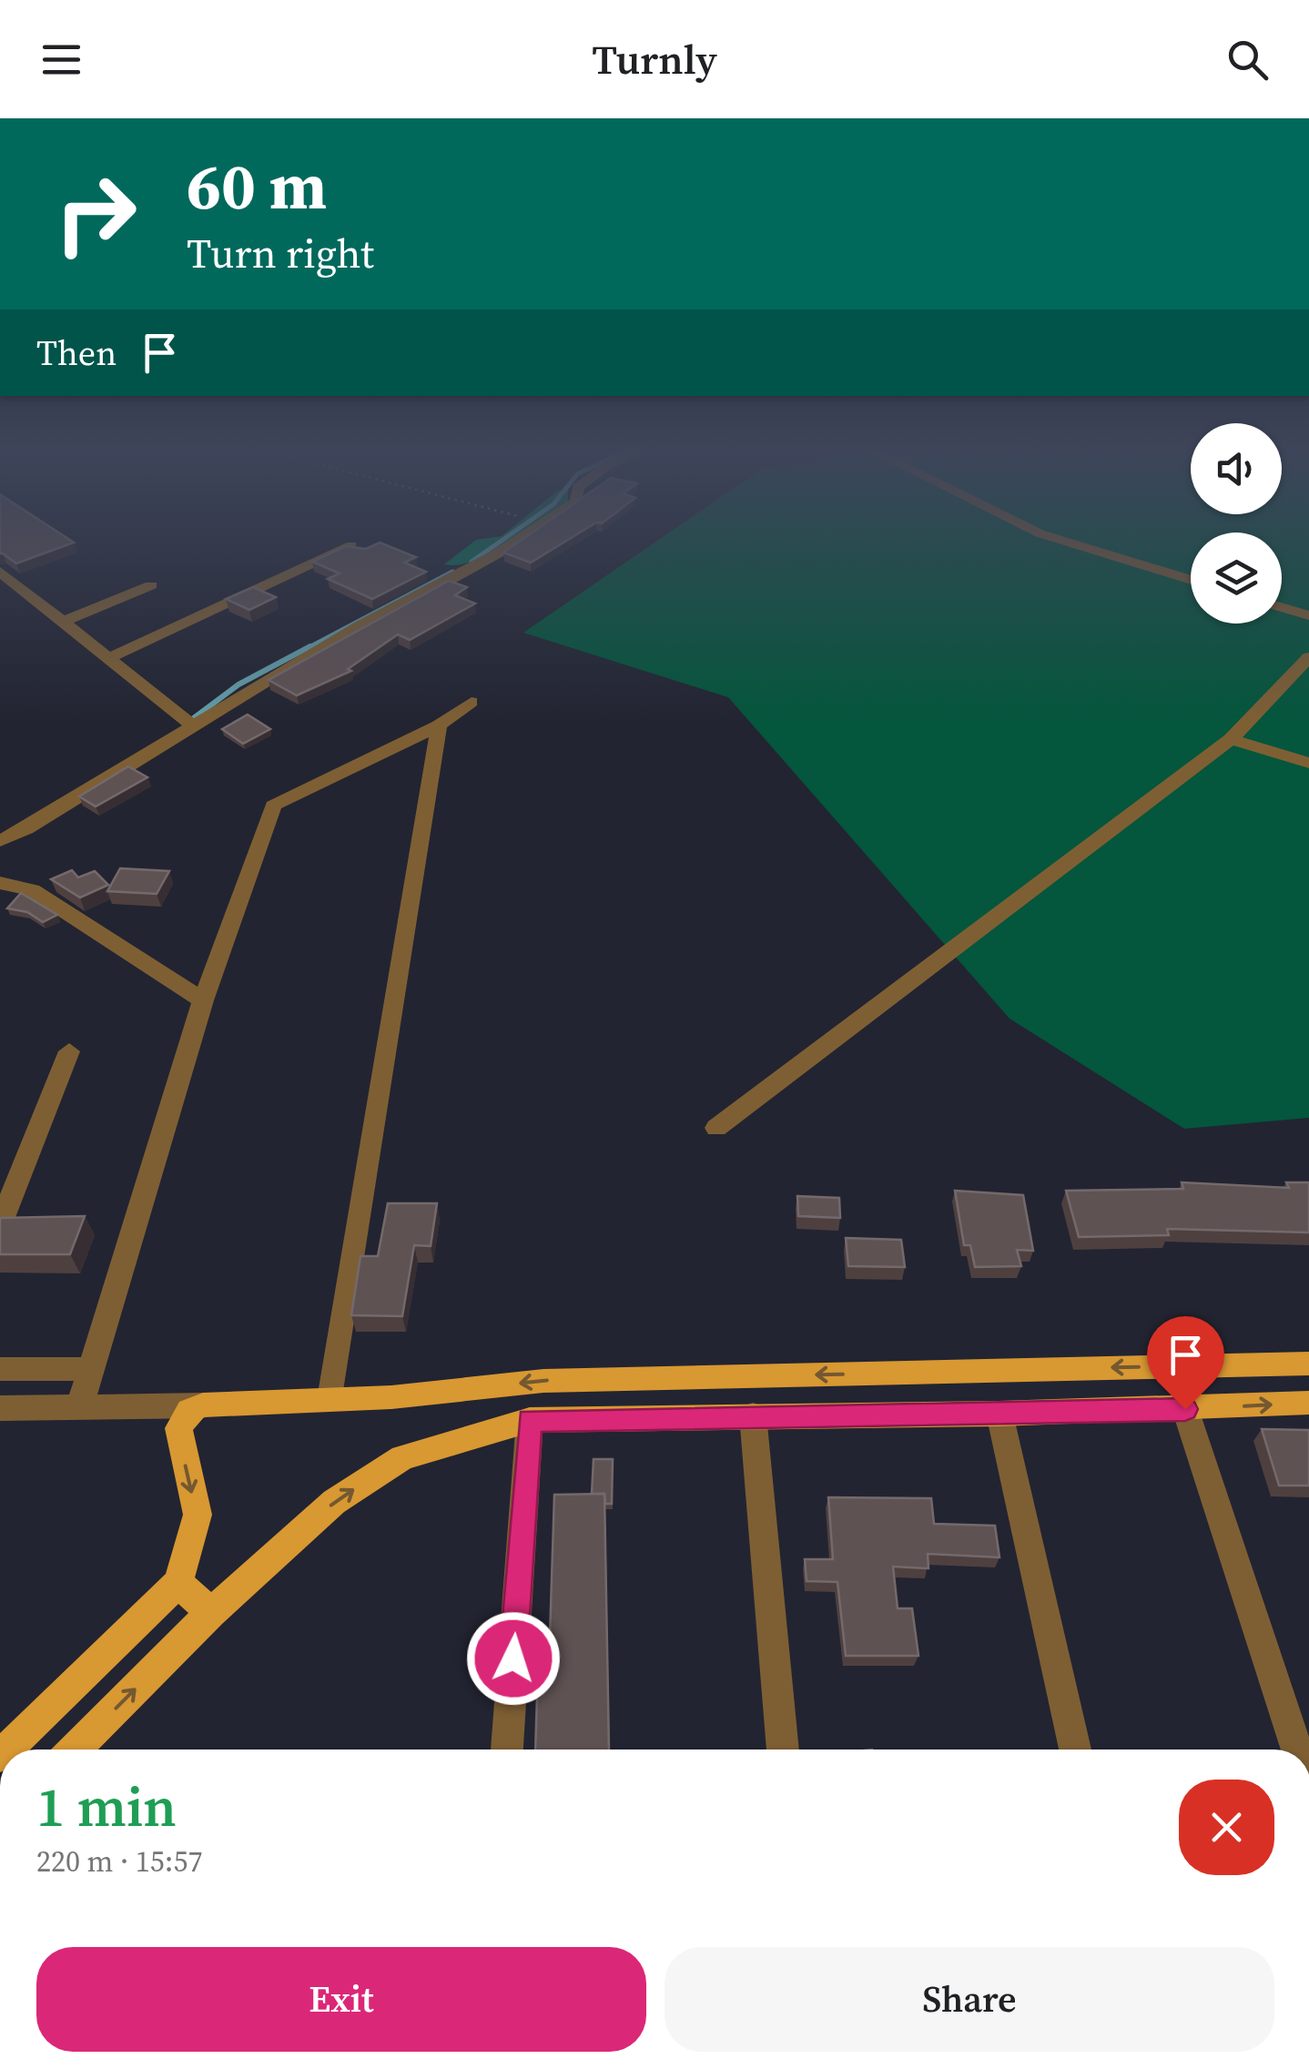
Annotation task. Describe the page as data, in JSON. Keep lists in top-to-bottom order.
{
  "page": {
    "header": "Turnly",
    "turn": ["60 m", "Turn right"],
    "then": "Then",
    "heading": ["1 min", "220 m · 15:57"],
    "buttons": ["Exit", "Share"]
  }
}
